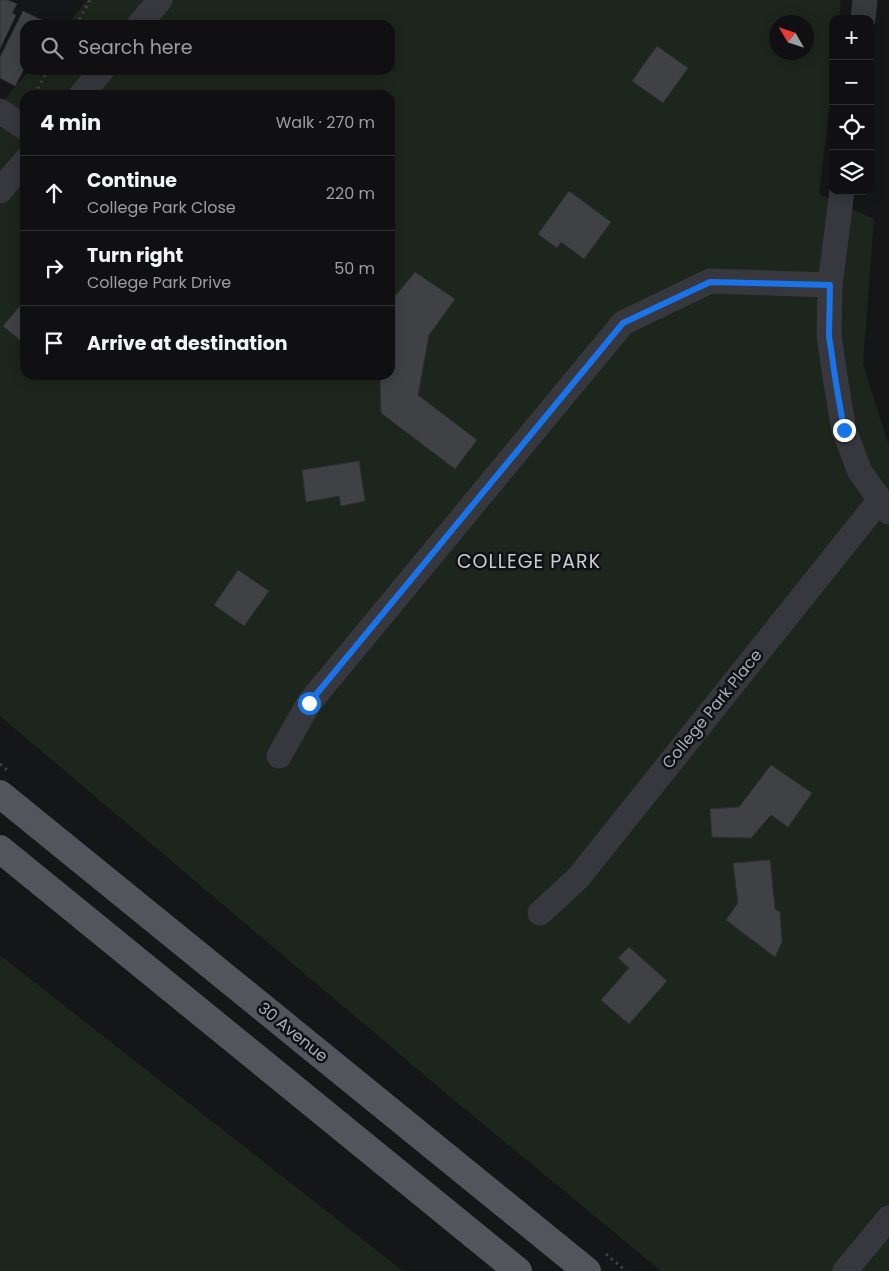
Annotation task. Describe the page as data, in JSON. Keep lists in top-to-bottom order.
{
  "streets": {
    "main road": ["30 Avenue"],
    "street": ["College Park Place"]
  },
  "districts": ["COLLEGE PARK"],
  "north": "top left",
  "page": {
    "map_buttons": ["+", "−"],
    "search": "Search here",
    "heading": ["4 min", "Walk · 270 m"],
    "list": [
      ["Continue", "College Park Close", "220 m"],
      ["Turn right", "College Park Drive", "50 m"],
      "Arrive at destination"
    ]
  }
}
